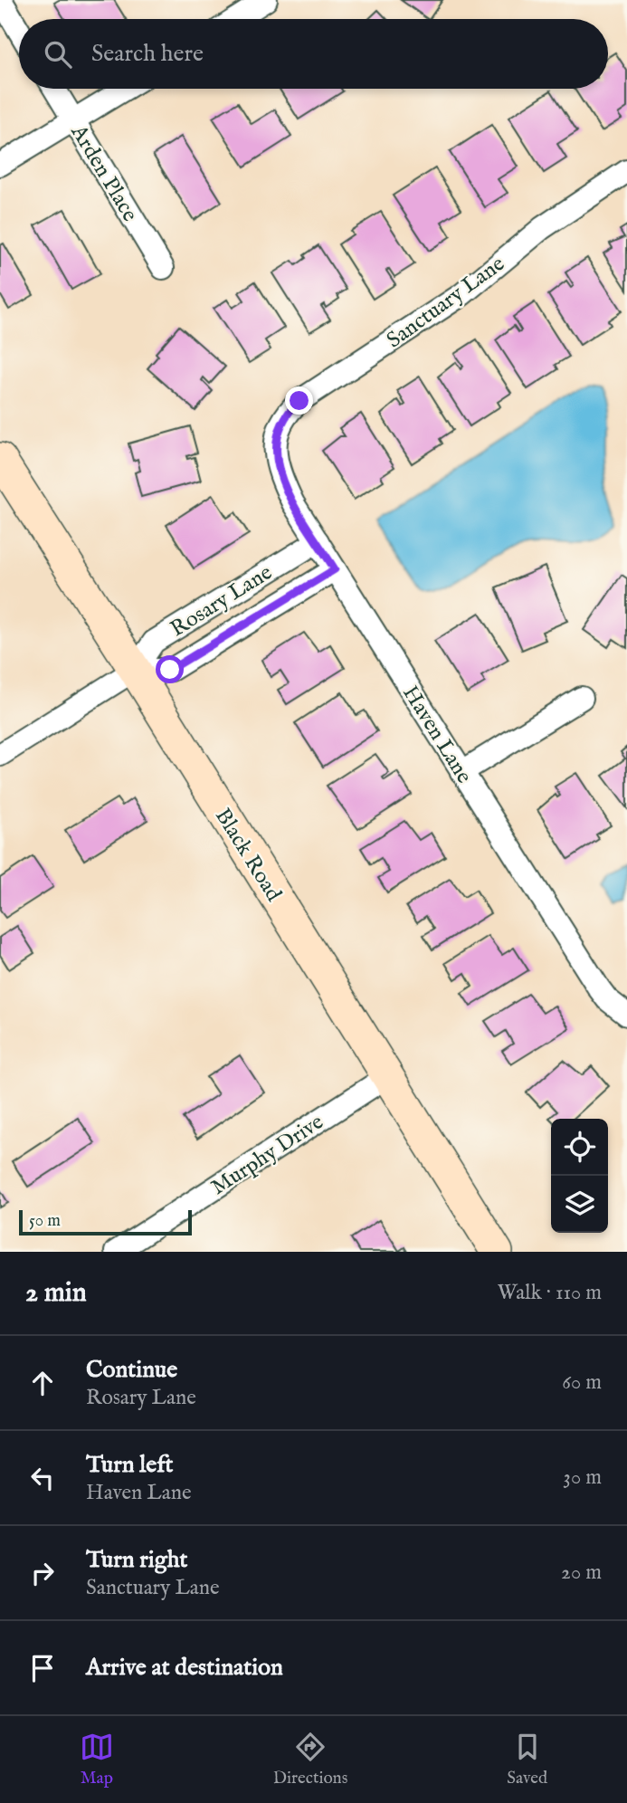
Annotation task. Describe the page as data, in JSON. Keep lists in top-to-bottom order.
{
  "streets": {
    "main road": ["Black Road"],
    "street": [
      "Arden Place",
      "Sanctuary Lane",
      "Rosary Lane",
      "Haven Lane",
      "Murphy Drive"
    ]
  },
  "crossings": [
    ["Sanctuary Lane", "Haven Lane"],
    ["Rosary Lane", "Haven Lane"],
    ["Rosary Lane", "Black Road"],
    ["Black Road", "Murphy Drive"]
  ],
  "scale_bar": "50 m",
  "page": {
    "search": "Search here",
    "scale": "50 m",
    "heading": ["2 min", "Walk · 110 m"],
    "list": [
      ["Continue", "Rosary Lane", "60 m"],
      ["Turn left", "Haven Lane", "30 m"],
      ["Turn right", "Sanctuary Lane", "20 m"],
      "Arrive at destination"
    ],
    "nav": ["Map", "Directions", "Saved"]
  }
}
